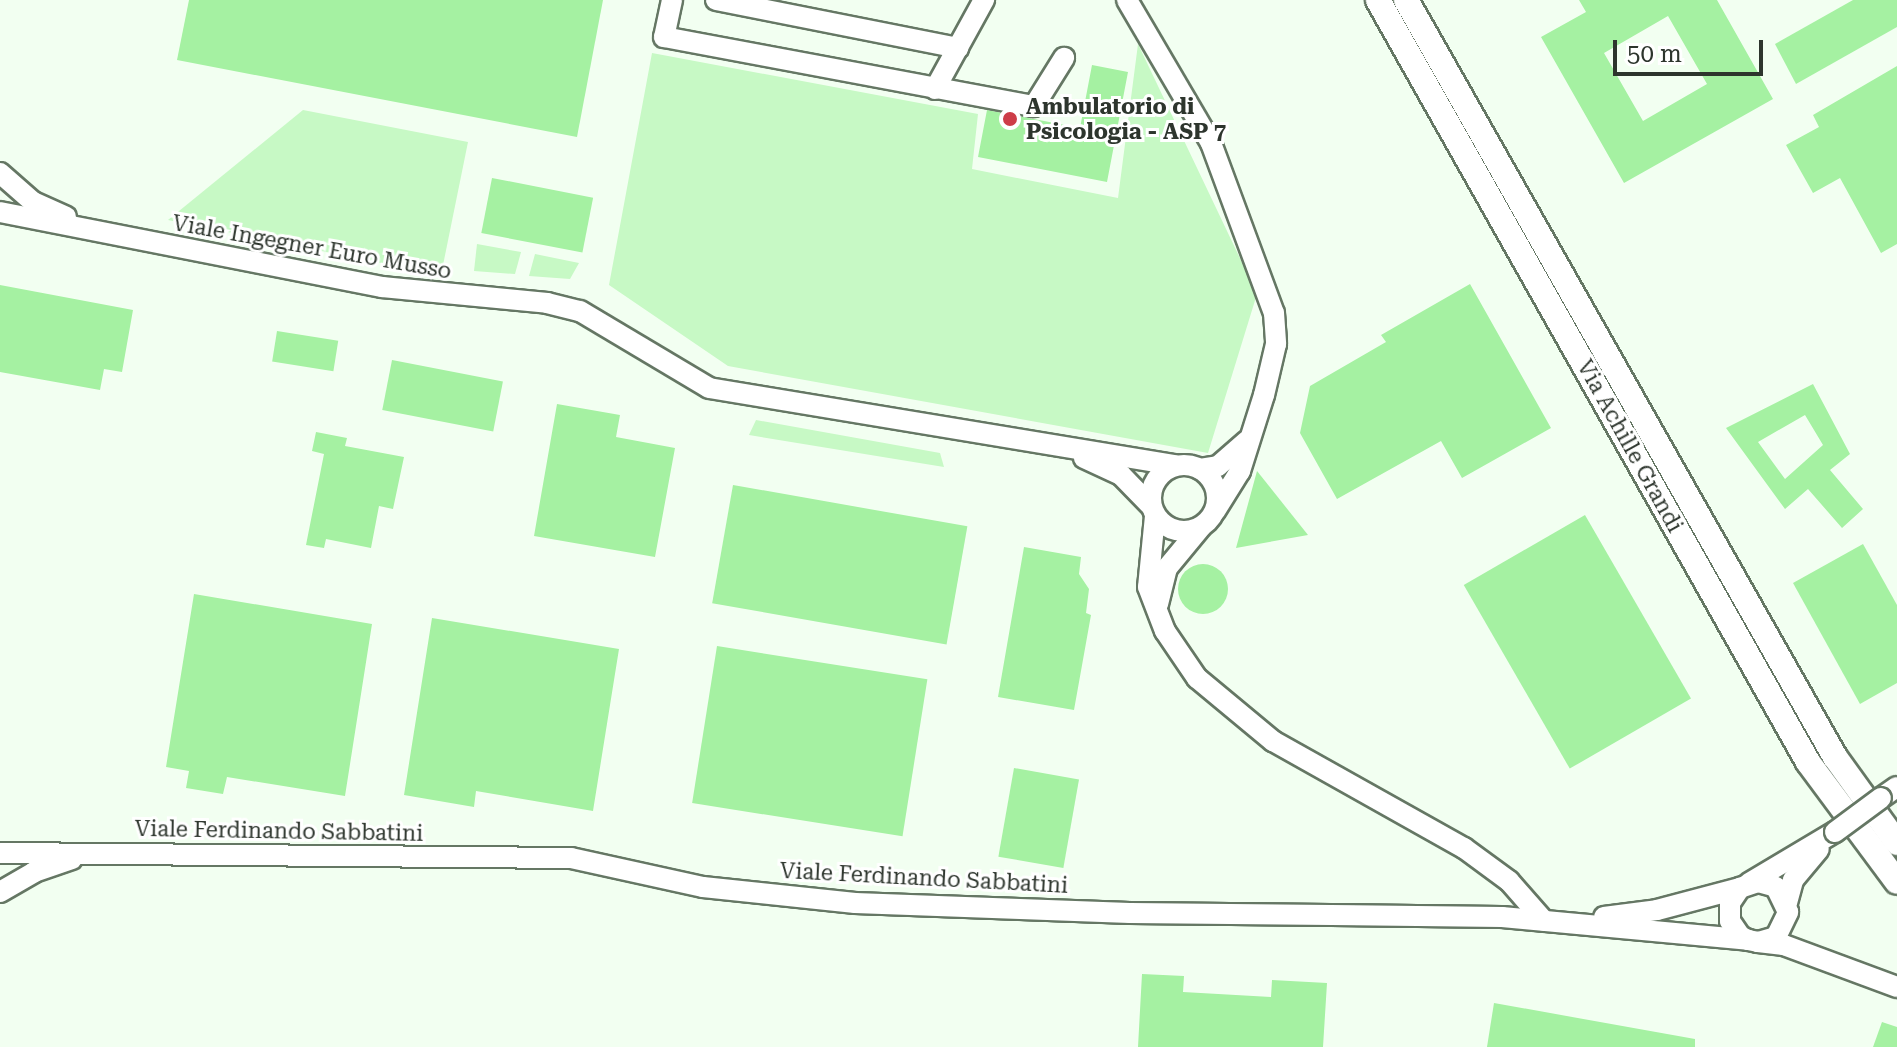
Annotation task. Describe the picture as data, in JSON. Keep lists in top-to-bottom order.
{
  "streets": {
    "main road": ["Via Achille Grandi"],
    "street": ["Viale Ingegner Euro Musso", "Viale Ferdinando Sabbatini"]
  },
  "places": ["Ambulatorio di Psicologia - ASP 7"],
  "scale_bar": "50 m"
}
